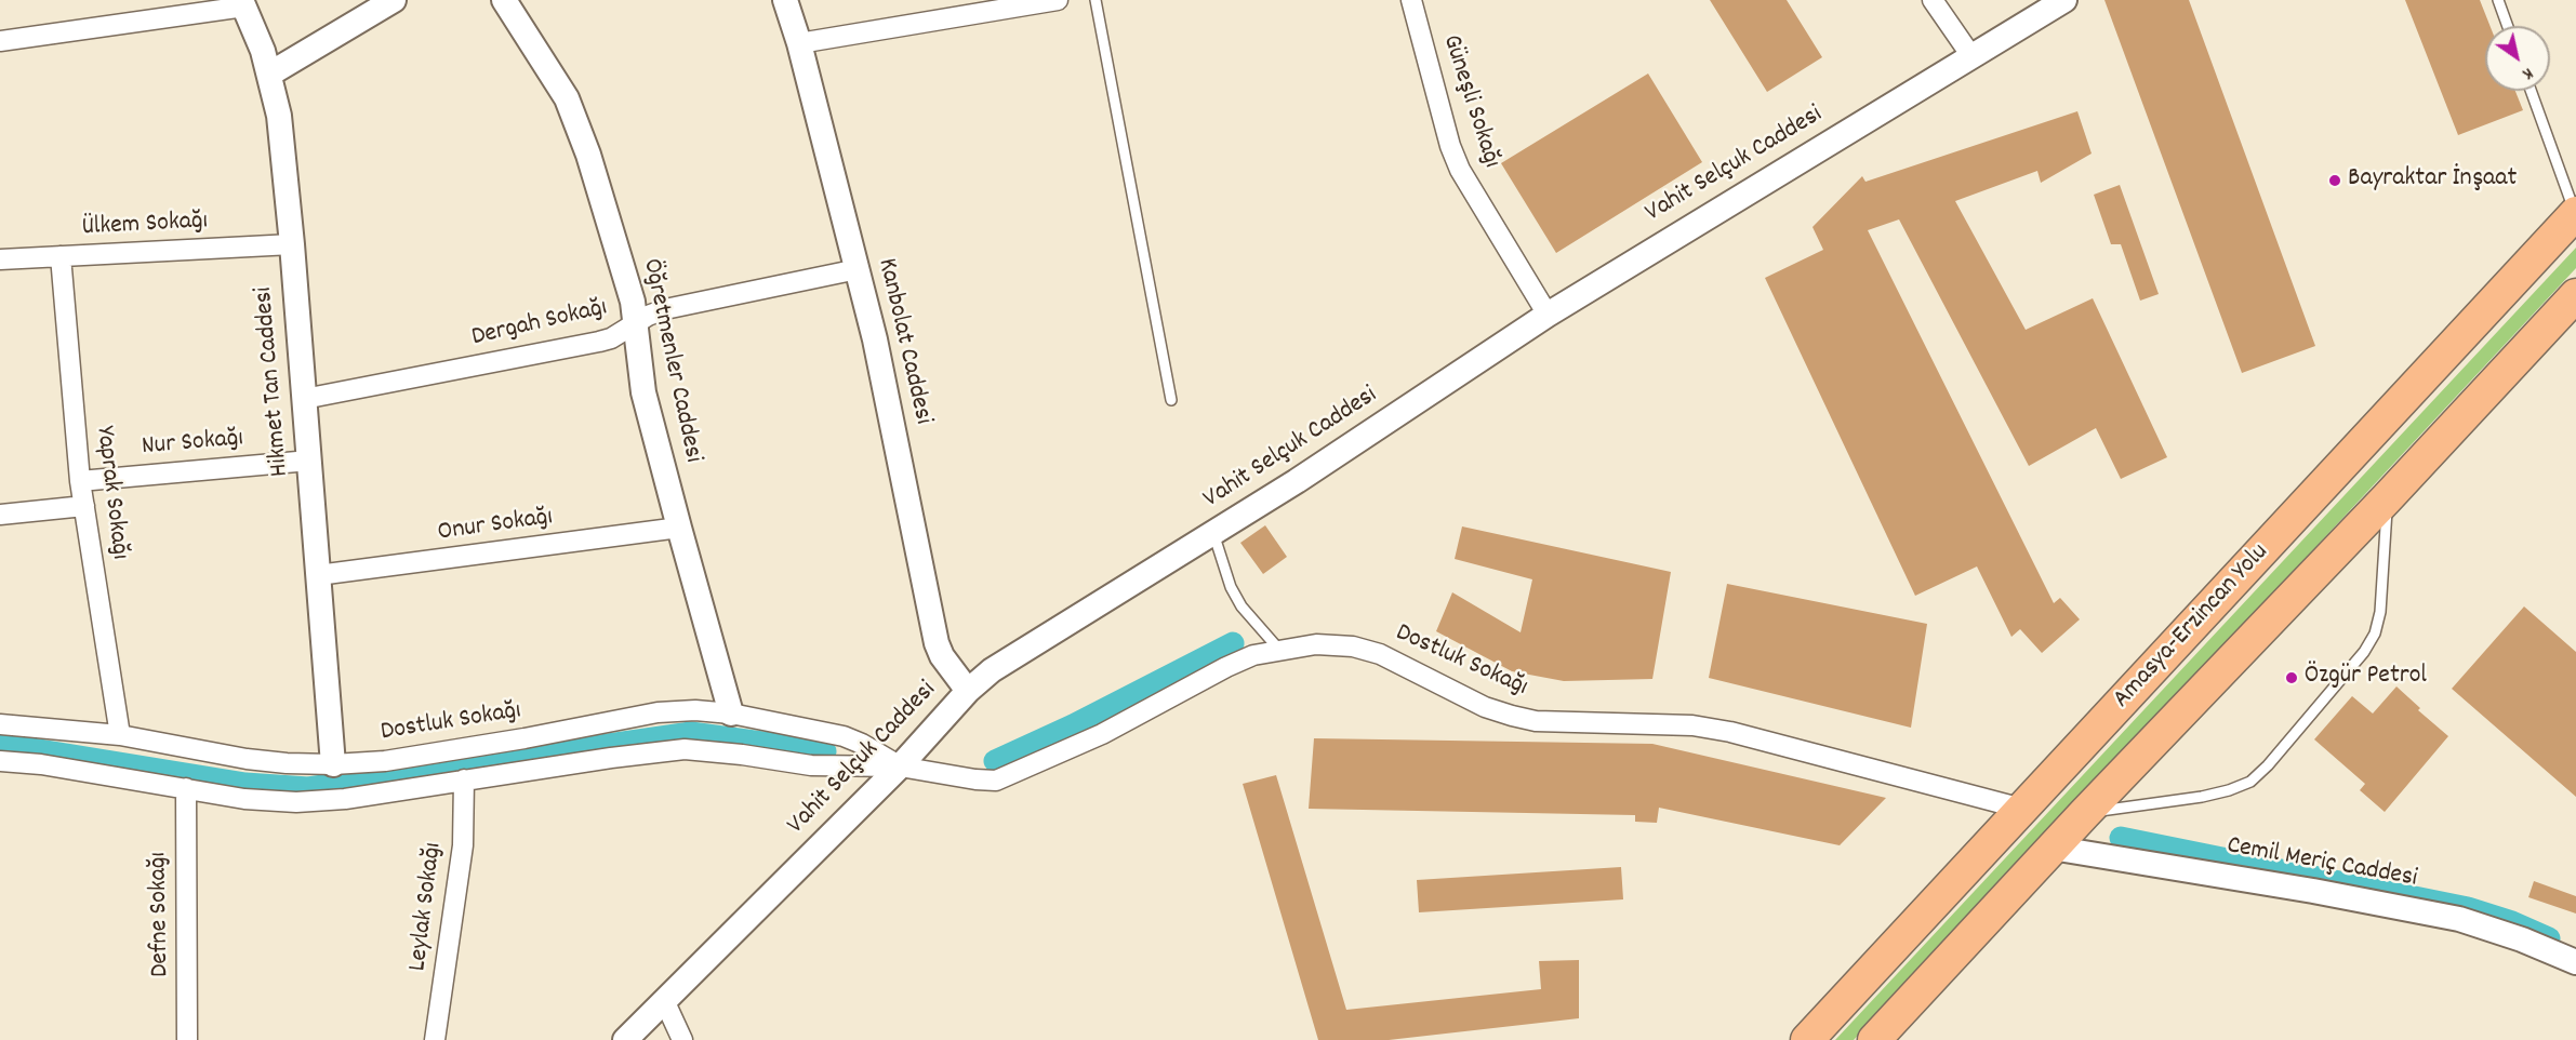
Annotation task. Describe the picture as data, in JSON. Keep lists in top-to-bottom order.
{
  "streets": {
    "highway": ["Amasya-Erzincan Yolu"],
    "street": [
      "Güneşli Sokağı",
      "Vahit Selçuk Caddesi",
      "Ülkem Sokağı",
      "Dergah Sokağı",
      "Kanbolat Caddesi",
      "Öğretmenler Caddesi",
      "Hikmet Tan Caddesi",
      "Nur Sokağı",
      "Yaprak Sokağı",
      "Onur Sokağı",
      "Dostluk Sokağı",
      "Cemil Meriç Caddesi",
      "Leylak Sokağı",
      "Defne Sokağı"
    ]
  },
  "crossings": [
    ["Güneşli Sokağı", "Vahit Selçuk Caddesi"],
    ["Vahit Selçuk Caddesi", "Kanbolat Caddesi"],
    ["Vahit Selçuk Caddesi", "Dostluk Sokağı"],
    ["Ülkem Sokağı", "Hikmet Tan Caddesi"],
    ["Ülkem Sokağı", "Yaprak Sokağı"],
    ["Dergah Sokağı", "Kanbolat Caddesi"],
    ["Dergah Sokağı", "Öğretmenler Caddesi"],
    ["Dergah Sokağı", "Hikmet Tan Caddesi"],
    ["Öğretmenler Caddesi", "Onur Sokağı"],
    ["Öğretmenler Caddesi", "Dostluk Sokağı"],
    ["Hikmet Tan Caddesi", "Nur Sokağı"],
    ["Hikmet Tan Caddesi", "Onur Sokağı"],
    ["Hikmet Tan Caddesi", "Dostluk Sokağı"],
    ["Nur Sokağı", "Yaprak Sokağı"],
    ["Yaprak Sokağı", "Dostluk Sokağı"],
    ["Amasya-Erzincan Yolu", "Dostluk Sokağı"],
    ["Amasya-Erzincan Yolu", "Cemil Meriç Caddesi"],
    ["Dostluk Sokağı", "Leylak Sokağı"],
    ["Dostluk Sokağı", "Defne Sokağı"]
  ],
  "places": ["Bayraktar İnşaat", "Özgür Petrol"],
  "north": "bottom right"
}
